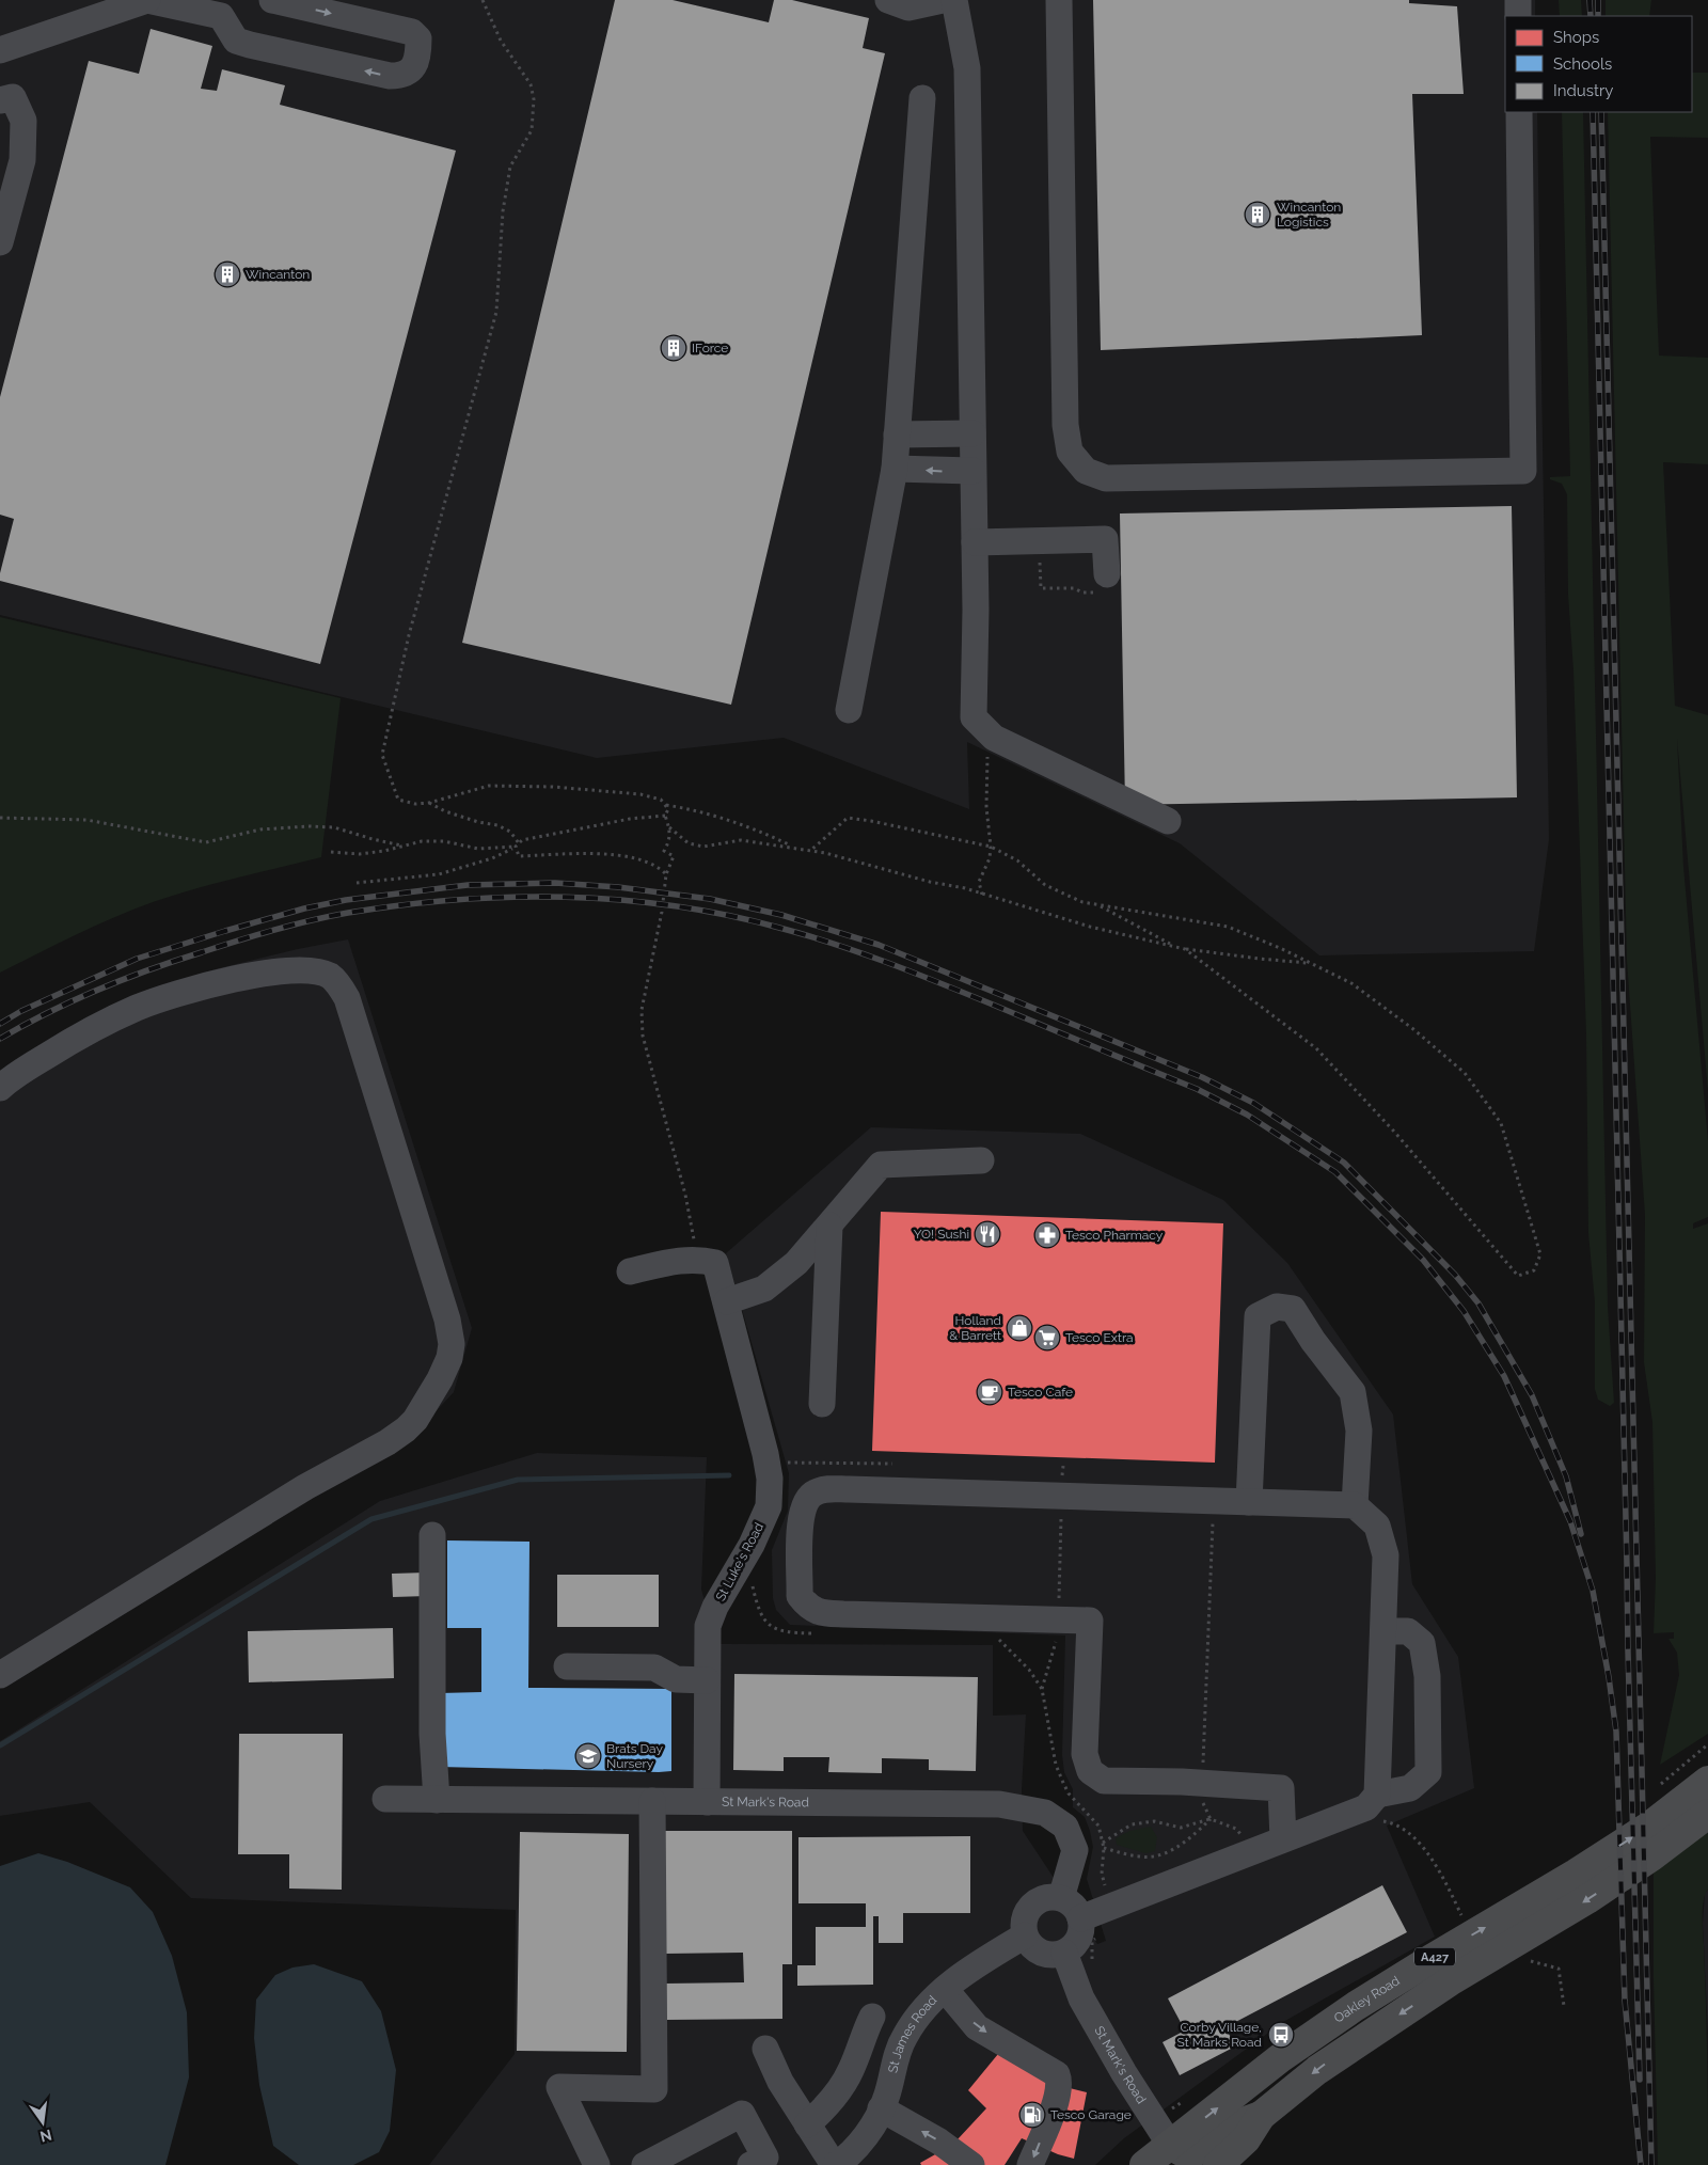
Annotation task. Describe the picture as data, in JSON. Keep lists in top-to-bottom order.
{
  "streets": {
    "highway": ["A427", "Oakley Road"],
    "street": ["St Luke's Road", "St Mark's Road", "St James Road"]
  },
  "crossings": [
    ["St Luke's Road", "St Mark's Road"],
    ["St Mark's Road", "Oakley Road"],
    ["St Mark's Road", "St James Road"]
  ],
  "places": {
    "building": ["Wincanton Logistics", "Wincanton", "IForce"],
    "restaurant": ["YO! Sushi"],
    "pharmacy": ["Tesco Pharmacy"],
    "shop": ["Holland & Barrett"],
    "supermarket": ["Tesco Extra"],
    "cafe": ["Tesco Cafe"],
    "school or university": ["Brats Day Nursery"],
    "bus stop": ["Corby Village, St Marks Road"],
    "fuel station": ["Tesco Garage"]
  },
  "legend": ["Shops", "Schools", "Industry"],
  "north": "bottom"
}
